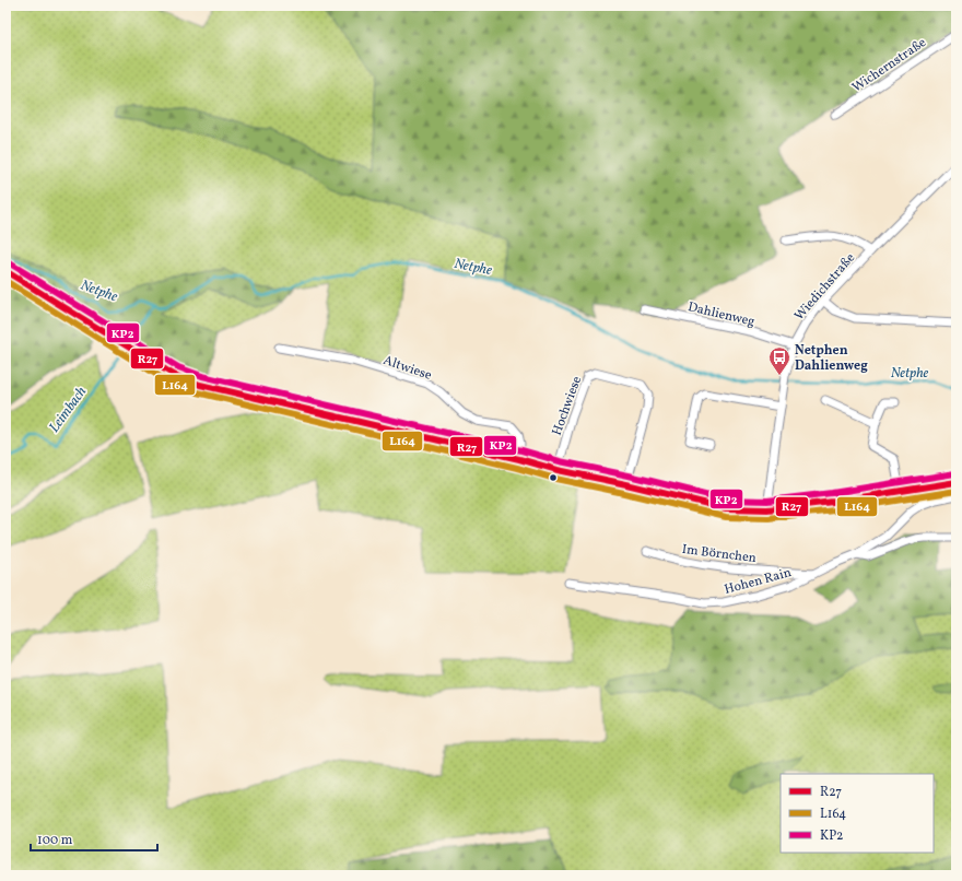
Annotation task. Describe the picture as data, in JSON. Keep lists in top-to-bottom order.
{
  "streets": {
    "street": [
      "Wichernstraße",
      "Wiedichstraße",
      "Dahlienweg",
      "Altwiese",
      "Hochwiese",
      "Im Börnchen",
      "Hohen Rain"
    ]
  },
  "crossings": [
    ["Wiedichstraße", "Dahlienweg"],
    ["Im Börnchen", "Hohen Rain"]
  ],
  "water": ["Netphe", "Leimbach"],
  "places": {
    "bus stop": ["Netphen Dahlienweg"]
  },
  "lines": ["transit line KP2", "transit line R27", "transit line L164"],
  "legend": ["R27", "L164", "KP2"],
  "scale_bar": "100 m"
}
